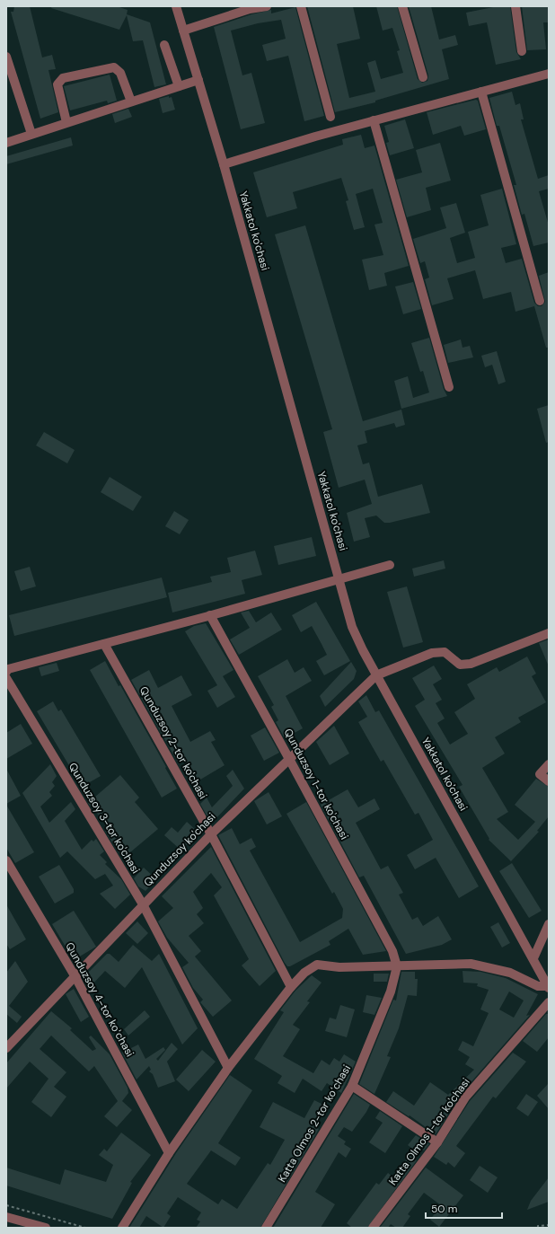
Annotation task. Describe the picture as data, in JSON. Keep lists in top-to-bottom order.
{
  "streets": {
    "street": [
      "Yakkatol ko'chasi",
      "Qunduzsoy 2-tor ko'chasi",
      "Qunduzsoy 1-tor ko'chasi",
      "Qunduzsoy 3-tor ko'chasi",
      "Qunduzsoy ko'chasi",
      "Qunduzsoy 4-tor koʻchasi",
      "Katta Olmos 2-tor koʻchasi",
      "Katta Olmos 1-tor ko'chasi"
    ]
  },
  "crossings": [
    ["Yakkatol ko'chasi", "Qunduzsoy ko'chasi"],
    ["Qunduzsoy 2-tor ko'chasi", "Qunduzsoy ko'chasi"],
    ["Qunduzsoy 1-tor ko'chasi", "Qunduzsoy ko'chasi"],
    ["Qunduzsoy 1-tor ko'chasi", "Katta Olmos 2-tor koʻchasi"],
    ["Qunduzsoy 3-tor ko'chasi", "Qunduzsoy ko'chasi"],
    ["Qunduzsoy ko'chasi", "Qunduzsoy 4-tor koʻchasi"]
  ],
  "scale_bar": "50 m"
}
